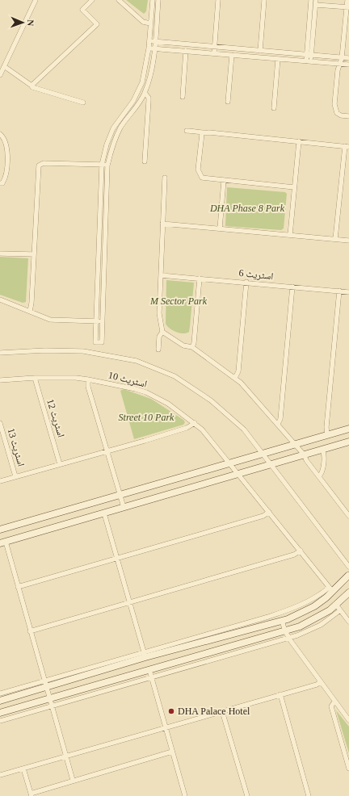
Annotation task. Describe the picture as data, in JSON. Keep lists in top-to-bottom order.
{
  "streets": {
    "street": [
      "اسٹریٹ 6",
      "اسٹریٹ 10",
      "اسٹریٹ 12",
      "اسٹریٹ 13"
    ]
  },
  "crossings": [
    ["اسٹریٹ 10", "اسٹریٹ 12"]
  ],
  "parks": ["DHA Phase 8 Park", "M Sector Park", "Street 10 Park"],
  "places": ["DHA Palace Hotel"],
  "north": "right"
}
